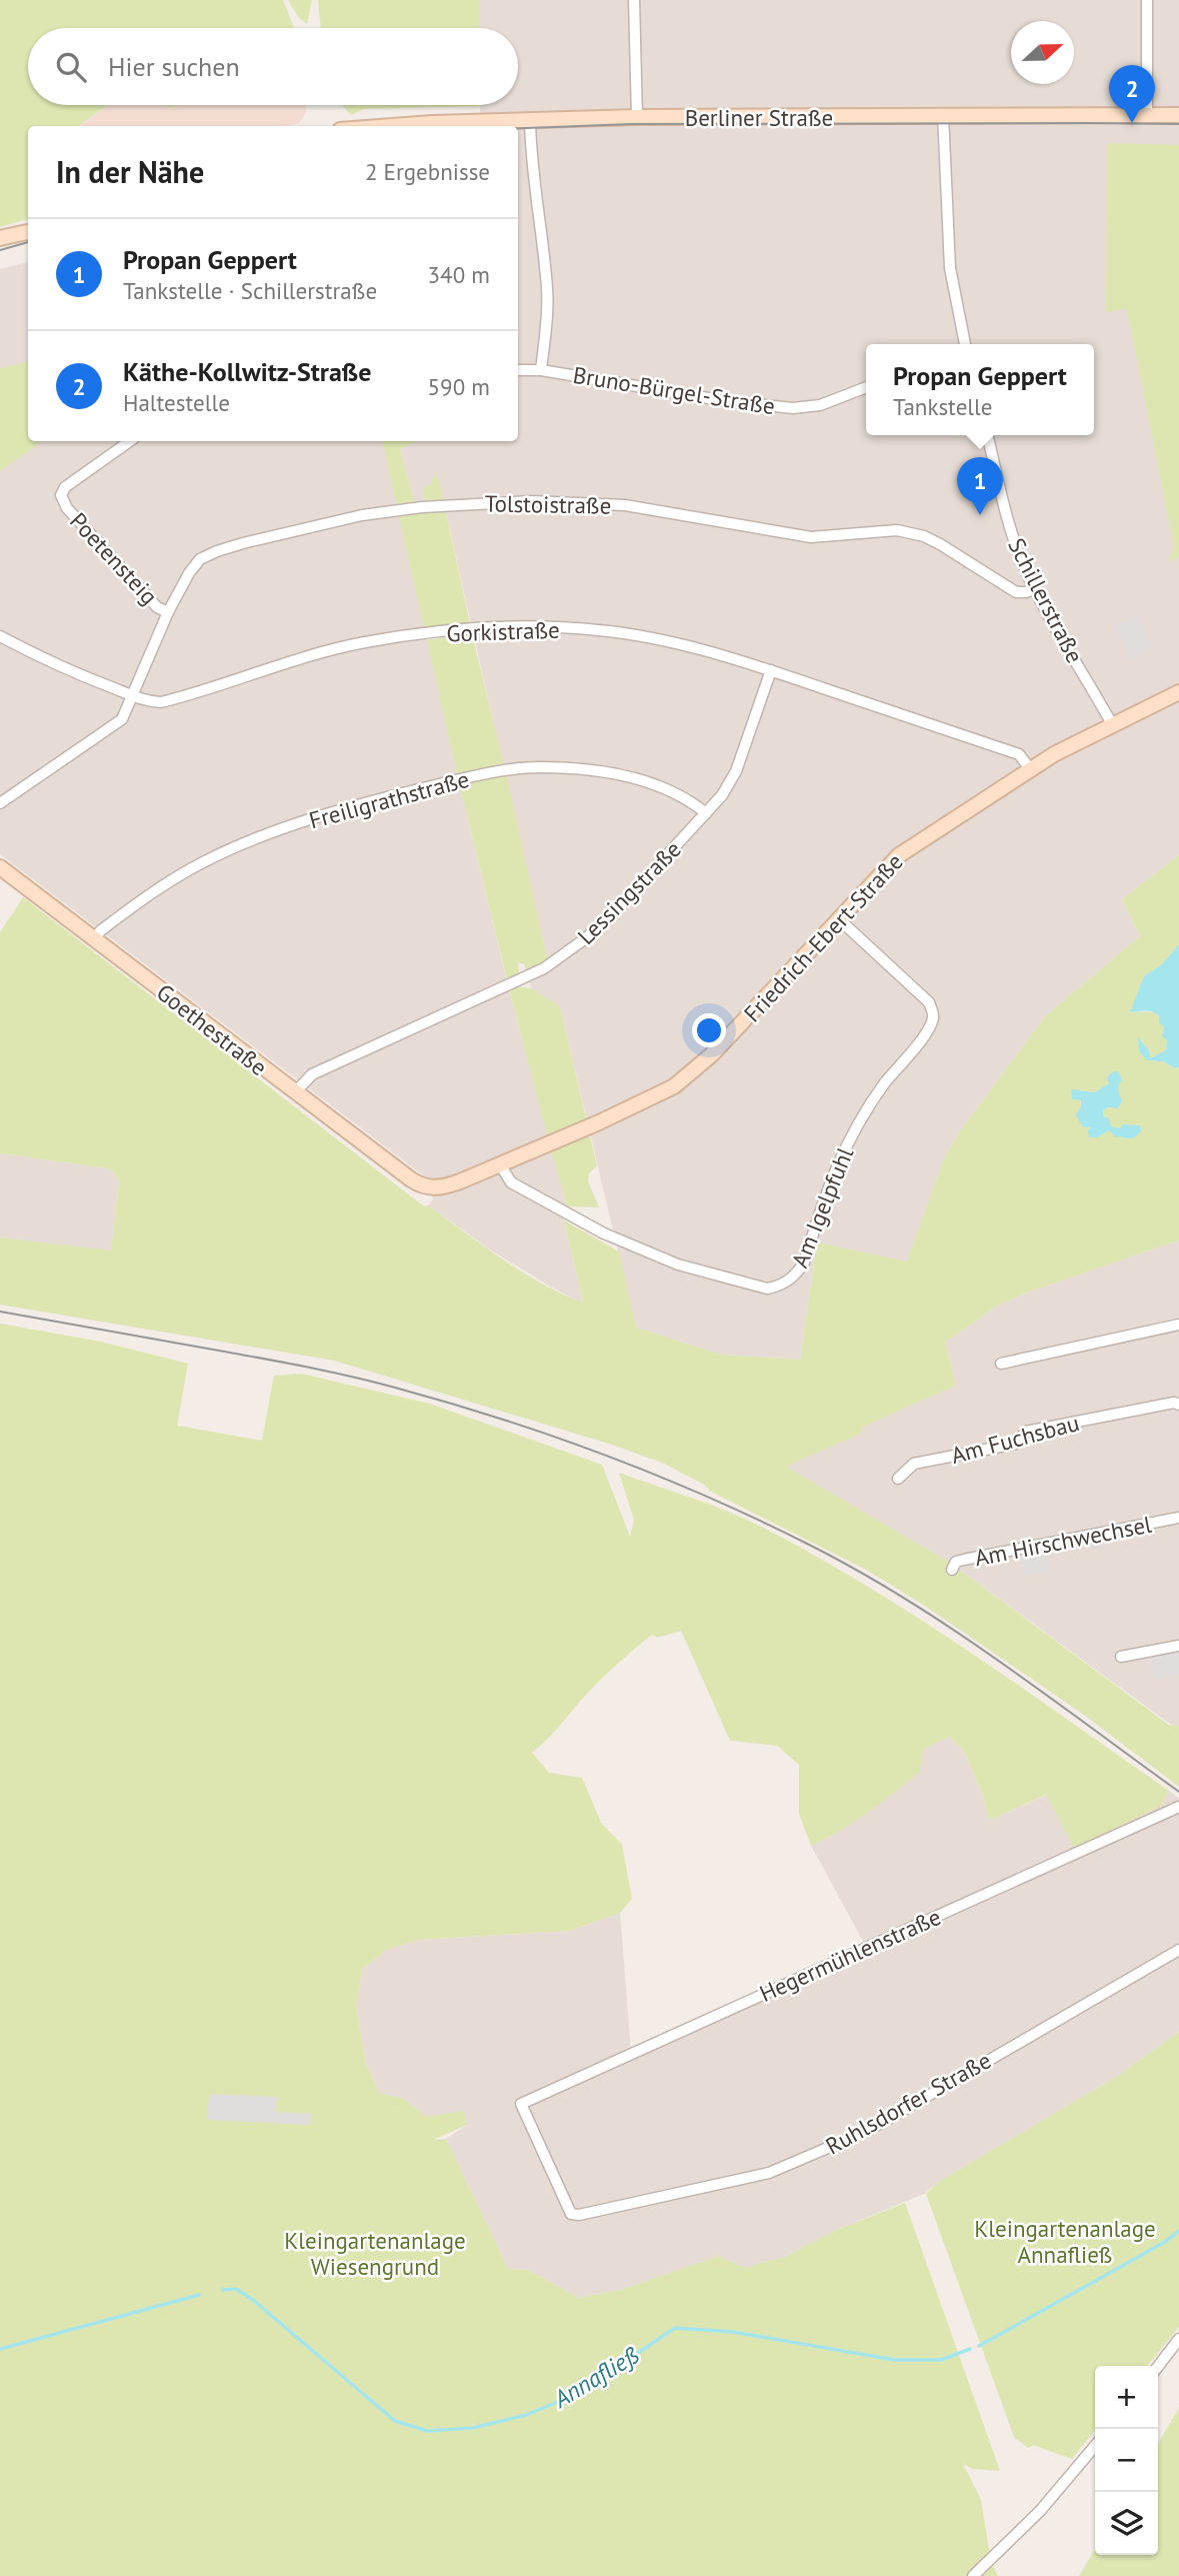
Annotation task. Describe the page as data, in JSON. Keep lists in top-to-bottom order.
{
  "streets": {
    "street": [
      "Berliner Straße",
      "Bruno-Bürgel-Straße",
      "Tolstoistraße",
      "Poetensteig",
      "Schillerstraße",
      "Gorkistraße",
      "Freiligrathstraße",
      "Lessingstraße",
      "Friedrich-Ebert-Straße",
      "Goethestraße",
      "Am Igelpfuhl",
      "Am Fuchsbau",
      "Am Hirschwechsel",
      "Hegermühlenstraße",
      "Ruhlsdorfer Straße"
    ]
  },
  "crossings": [
    ["Tolstoistraße", "Poetensteig"],
    ["Tolstoistraße", "Schillerstraße"],
    ["Tolstoistraße", "Gorkistraße"],
    ["Schillerstraße", "Friedrich-Ebert-Straße"],
    ["Gorkistraße", "Lessingstraße"],
    ["Gorkistraße", "Friedrich-Ebert-Straße"],
    ["Freiligrathstraße", "Lessingstraße"],
    ["Freiligrathstraße", "Goethestraße"],
    ["Lessingstraße", "Goethestraße"],
    ["Friedrich-Ebert-Straße", "Goethestraße"],
    ["Friedrich-Ebert-Straße", "Am Igelpfuhl"],
    ["Hegermühlenstraße", "Ruhlsdorfer Straße"]
  ],
  "water": ["Annafließ"],
  "parks": ["Kleingartenanlage Annafließ", "Kleingartenanlage Wiesengrund"],
  "north": "right",
  "page": {
    "search": "Hier suchen",
    "pins": ["2", "1"],
    "heading": ["In der Nähe", "2 Ergebnisse"],
    "list": [
      {
        "mark": "1",
        "name": "Propan Geppert",
        "note": "Tankstelle · Schillerstraße",
        "value": "340 m"
      },
      {
        "mark": "2",
        "name": "Käthe-Kollwitz-Straße",
        "note": "Haltestelle",
        "value": "590 m"
      }
    ],
    "popup": ["Propan Geppert", "Tankstelle"],
    "map_buttons": ["+", "−"]
  }
}
